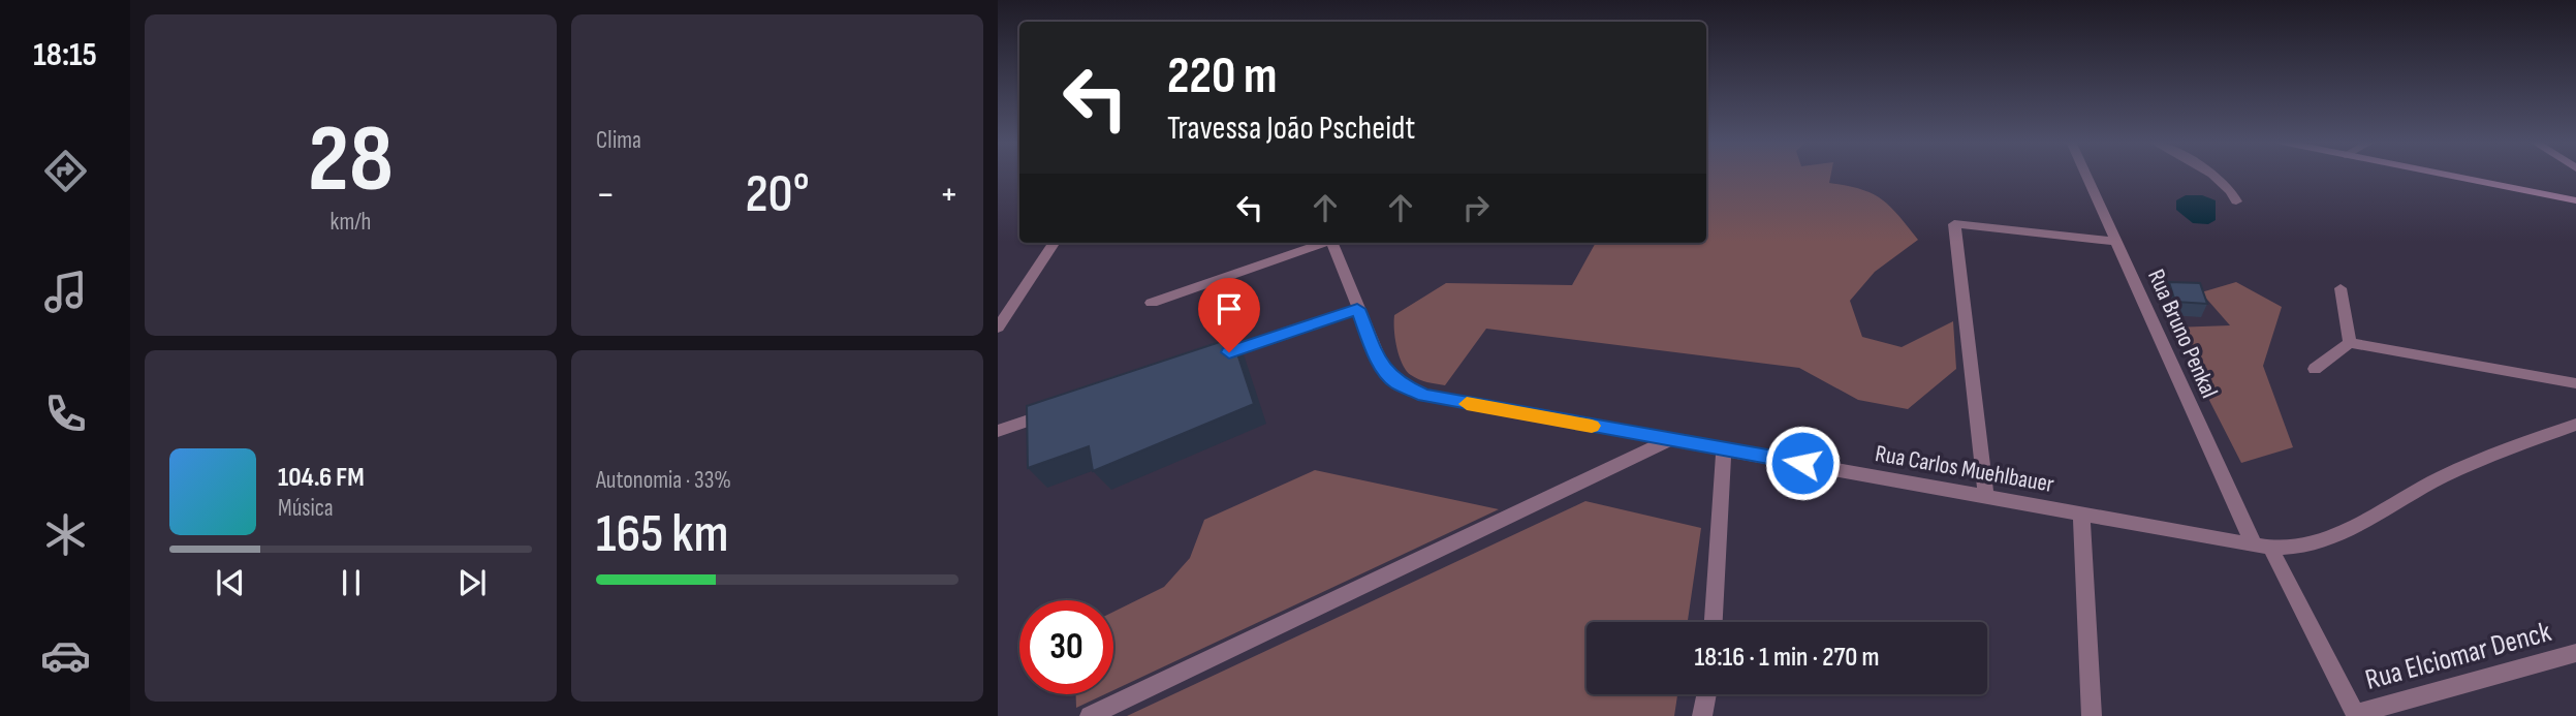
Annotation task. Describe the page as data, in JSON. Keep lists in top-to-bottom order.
{
  "streets": {
    "street": ["Rua Bruno Penkal", "Rua Carlos Muehlbauer", "Rua Elciomar Denck"]
  },
  "crossings": [
    ["Rua Bruno Penkal", "Rua Carlos Muehlbauer"],
    ["Rua Bruno Penkal", "Rua Elciomar Denck"]
  ],
  "page": {
    "tabs": "18:15",
    "tile": [
      ["28", "km/h"],
      "Clima",
      ["Autonomia · 33%", "165 km"]
    ],
    "turn": ["220 m", "Travessa João Pscheidt"],
    "heat": ["−", "20°", "+"],
    "song": ["104.6 FM", "Música"],
    "limit": "30",
    "trip": "18:16 · 1 min · 270 m"
  }
}
